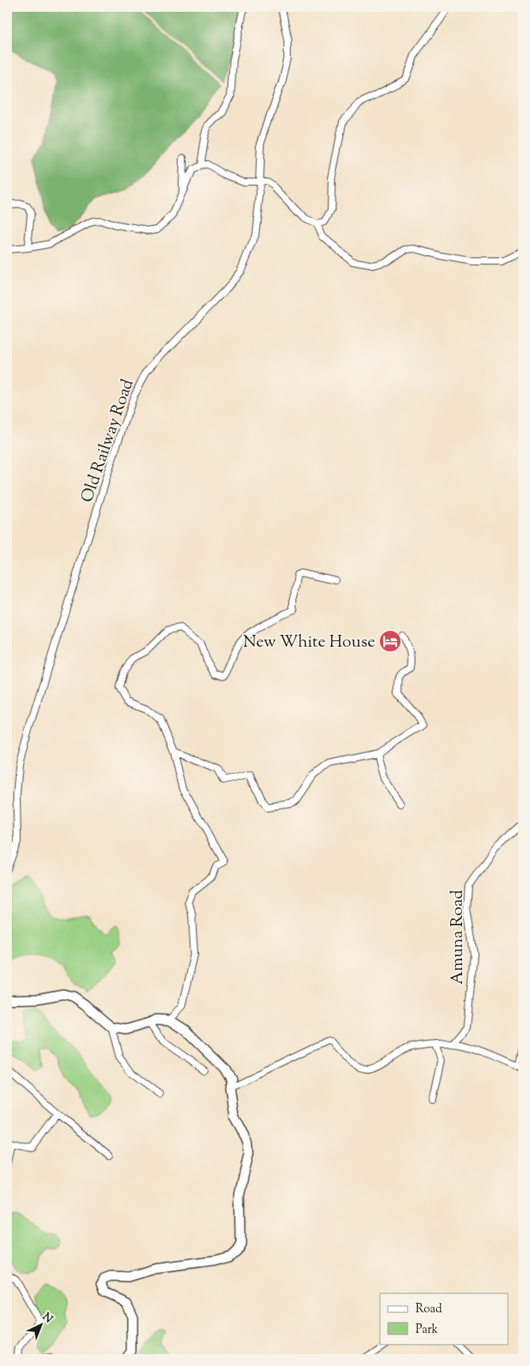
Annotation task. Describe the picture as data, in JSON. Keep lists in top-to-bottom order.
{
  "streets": {
    "street": ["Old Railway Road", "Amuna Road"]
  },
  "places": {
    "hotel": ["New White House"]
  },
  "legend": ["Road", "Park"],
  "north": "top right"
}
